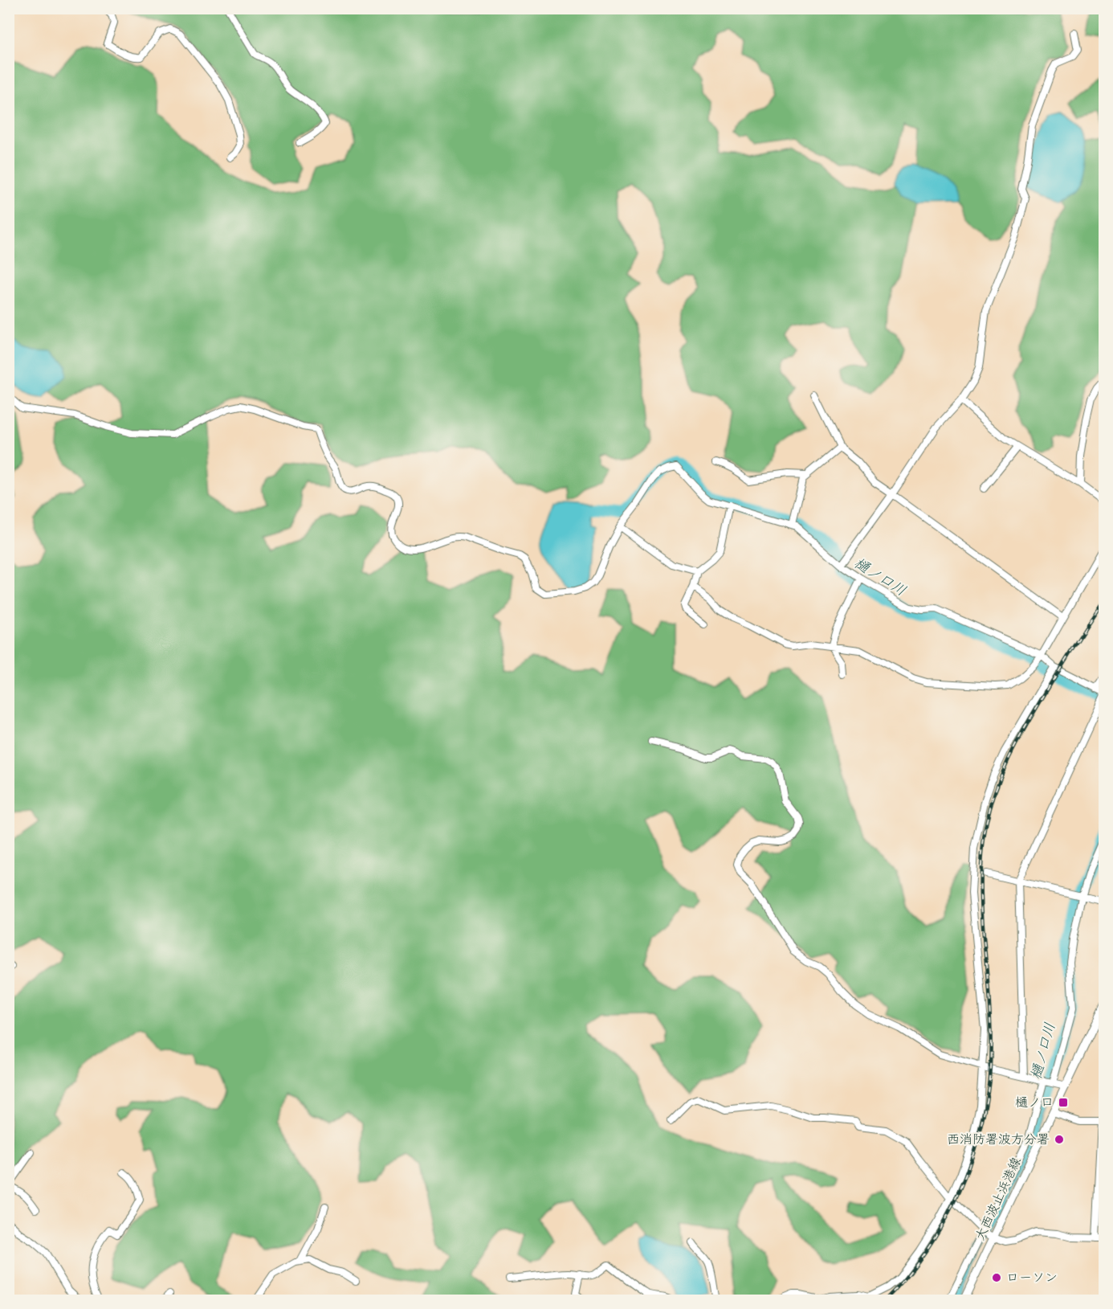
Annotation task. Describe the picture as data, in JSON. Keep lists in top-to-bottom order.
{
  "streets": {
    "main road": ["大西波止浜港線"]
  },
  "water": ["樋ノ口川"],
  "places": {
    "transit": ["樋ノ口"],
    "other": ["西消防署波方分署", "ローソン"]
  }
}
